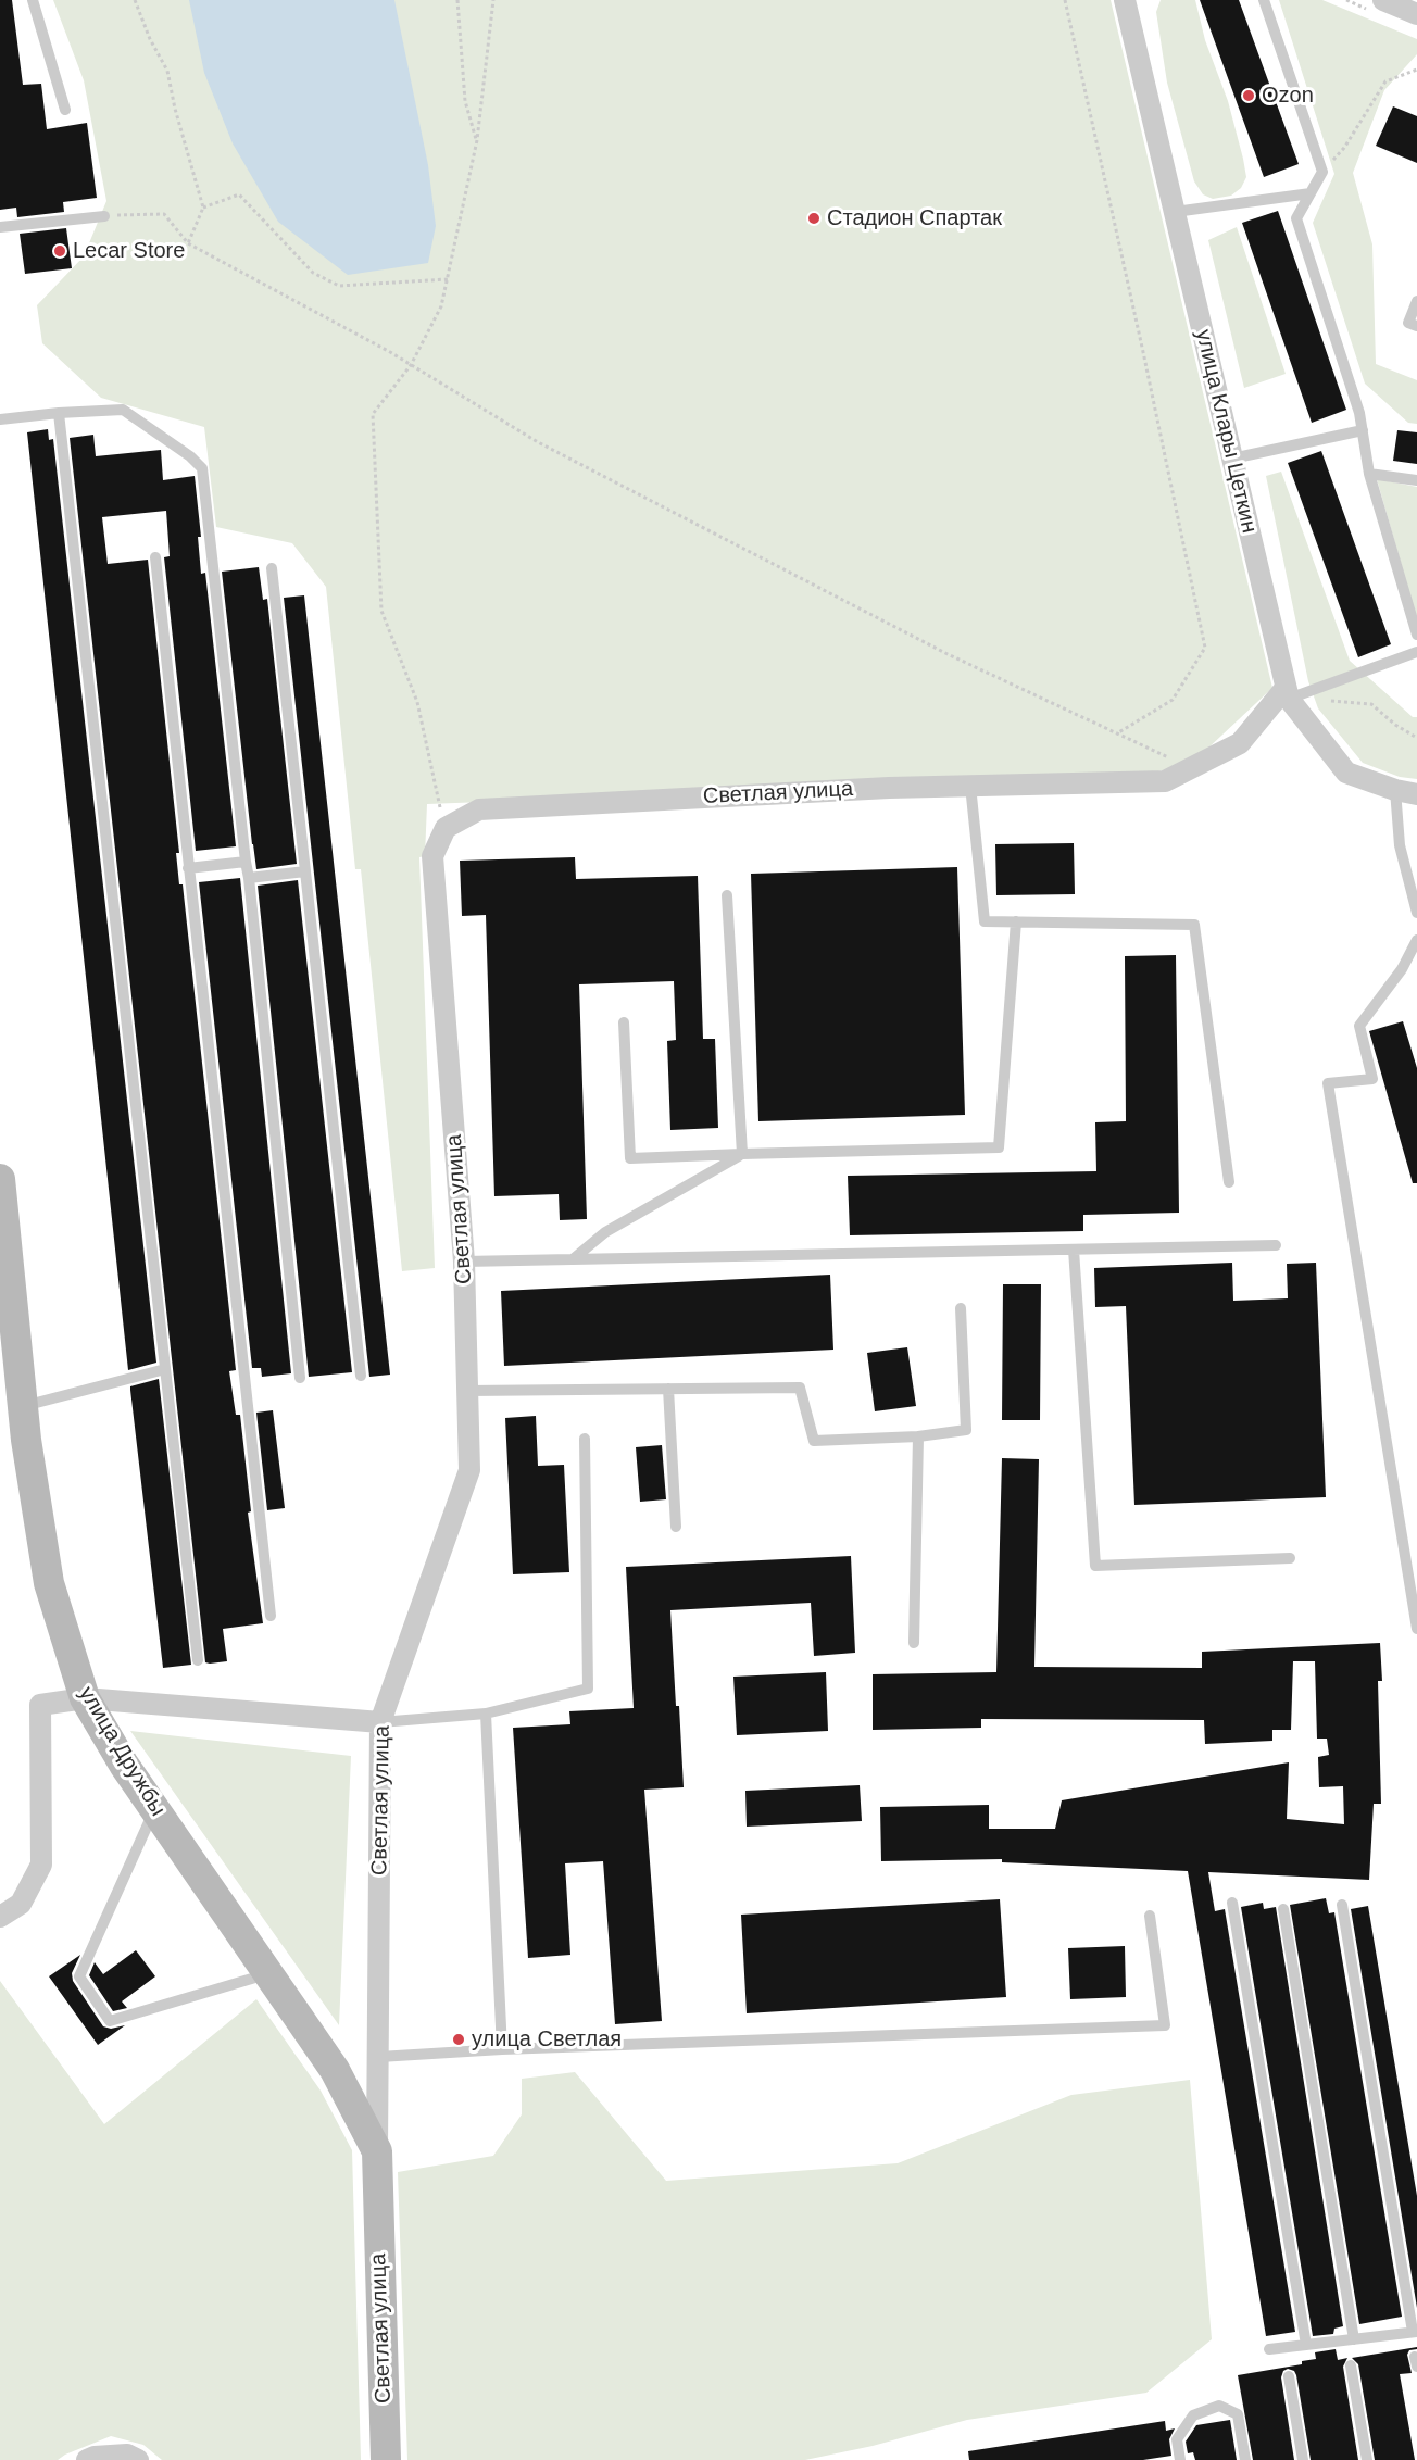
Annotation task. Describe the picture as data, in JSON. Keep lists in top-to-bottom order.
{
  "streets": {
    "street": ["улица Клары Цеткин", "Светлая улица", "улица Дружбы"]
  },
  "crossings": [
    ["улица Клары Цеткин", "Светлая улица"],
    ["Светлая улица", "улица Дружбы"]
  ],
  "places": [
    "Ozon",
    "Стадион Спартак",
    "Lecar Store",
    "улица Светлая"
  ]
}
